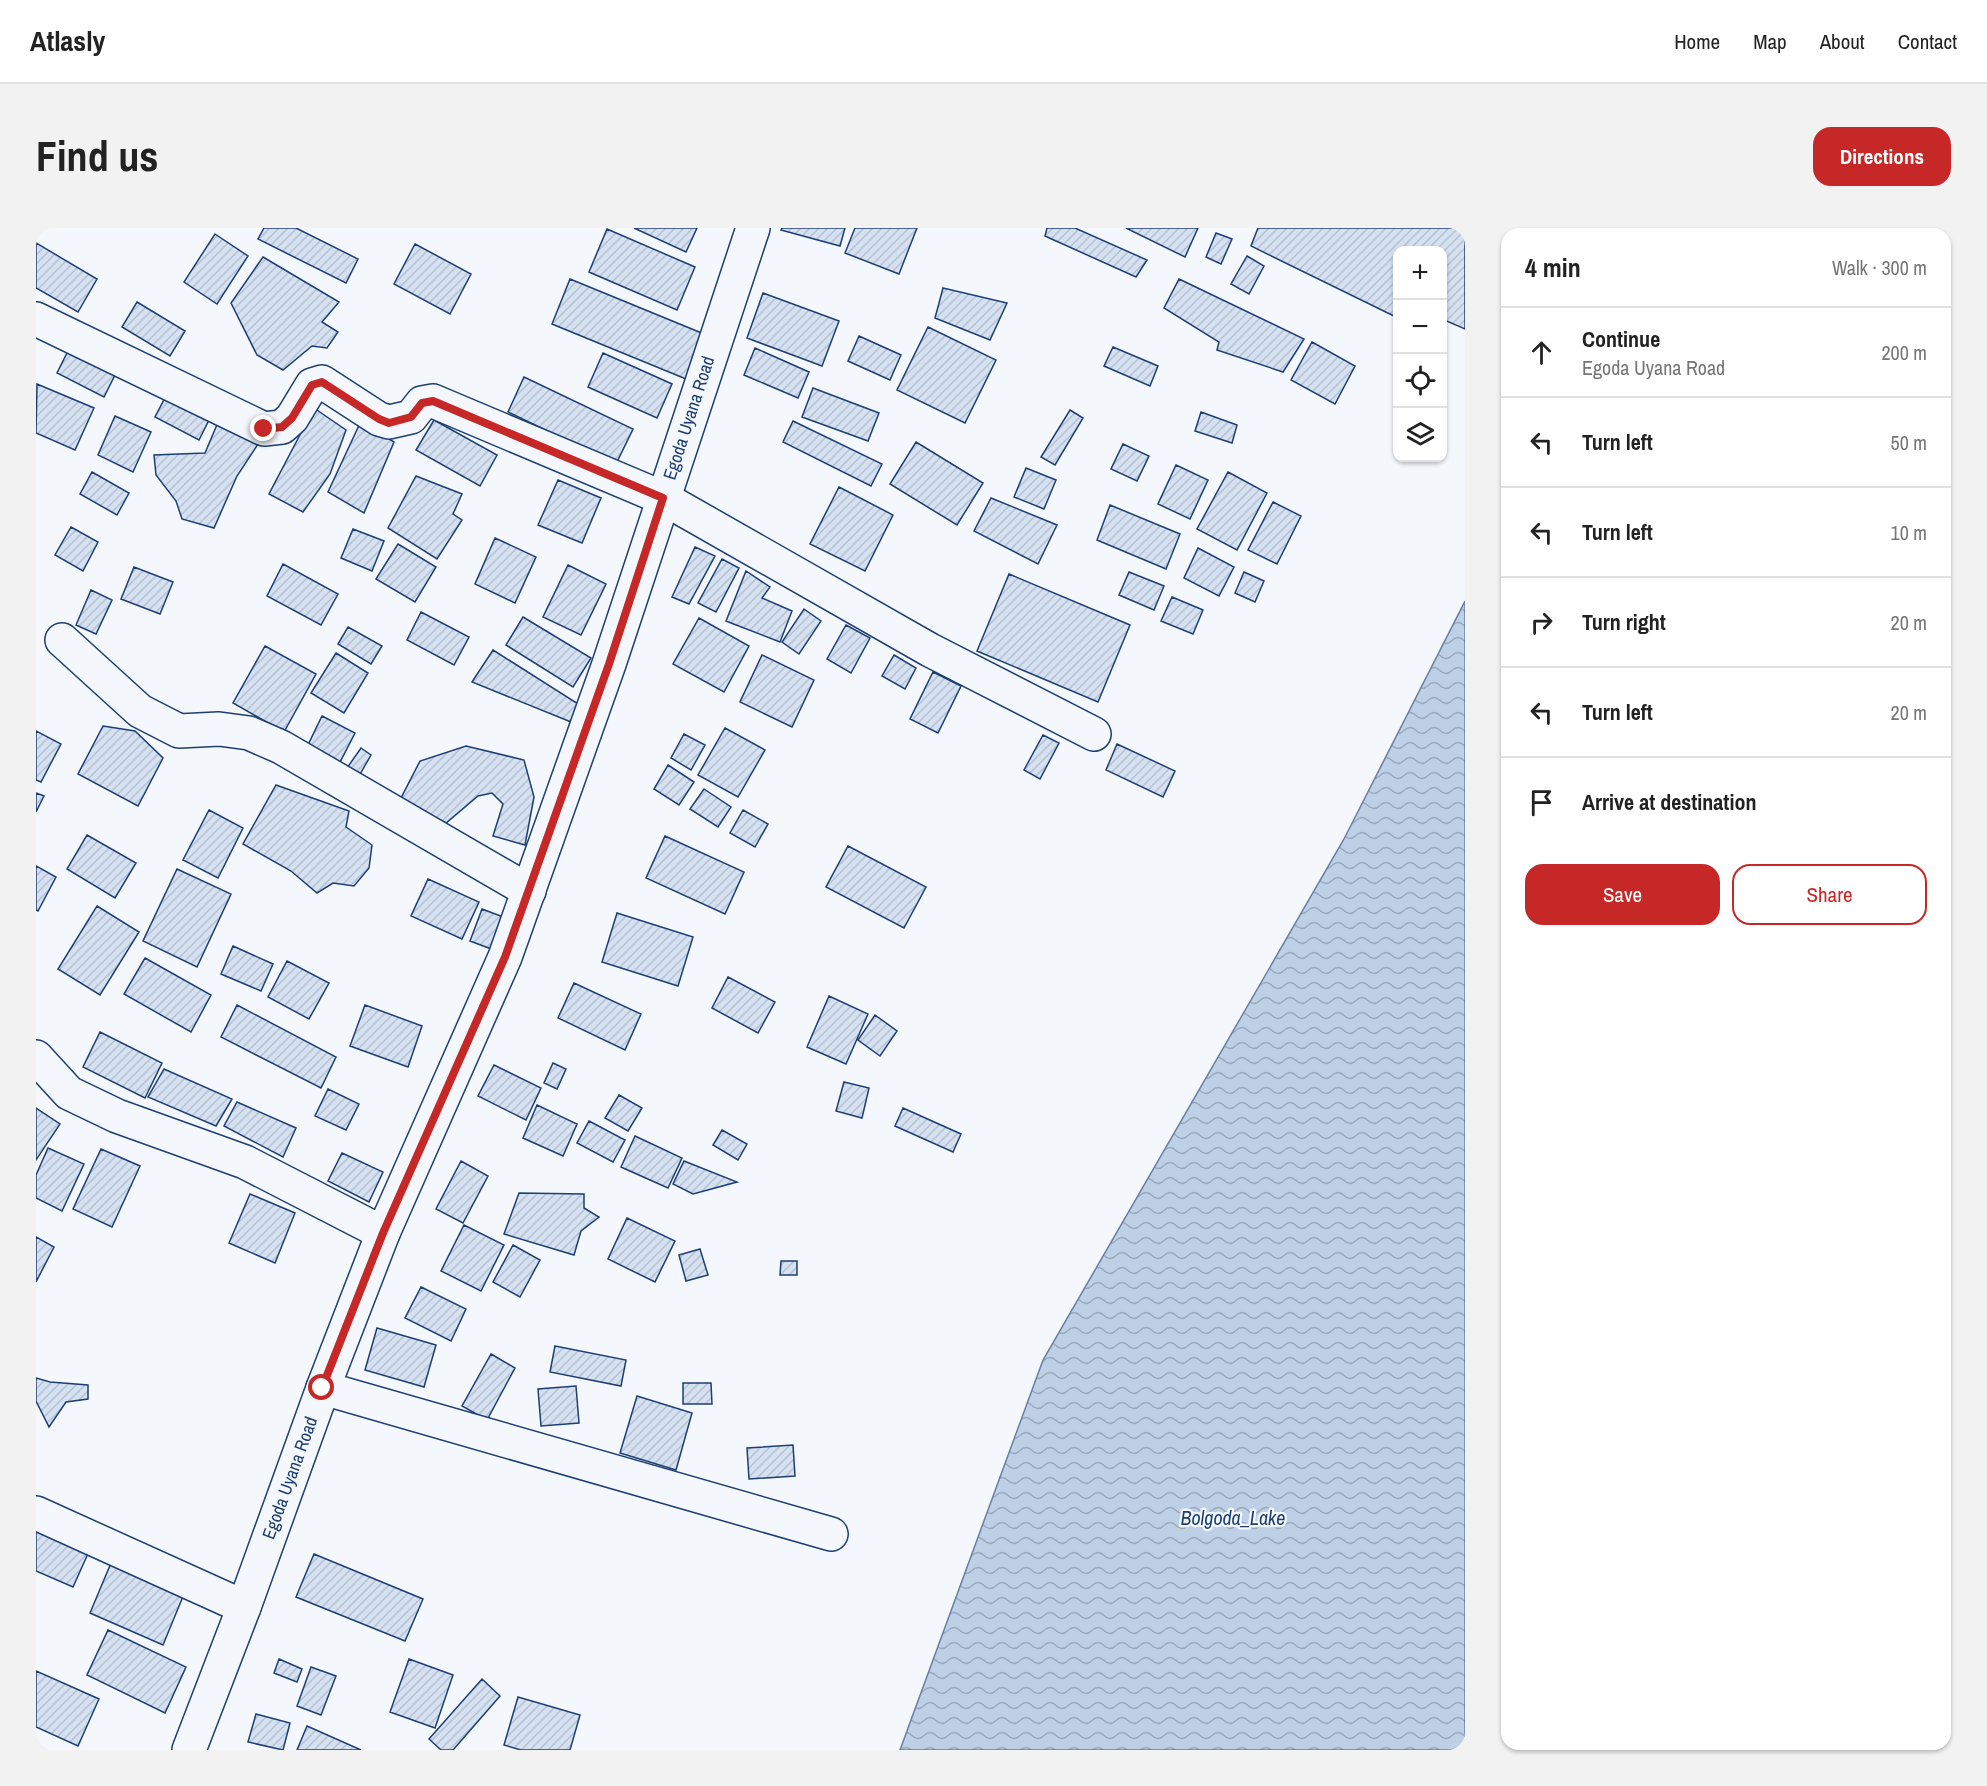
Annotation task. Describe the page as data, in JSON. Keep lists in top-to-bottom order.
{
  "streets": {
    "street": ["Egoda Uyana Road"]
  },
  "water": ["Bolgoda_Lake"],
  "page": {
    "header": "Atlasly",
    "nav": [
      "Home",
      "Map",
      "About",
      "Contact"
    ],
    "buttons": [
      "Directions",
      ["Save", "Share"]
    ],
    "title": "Find us",
    "heading": ["4 min", "Walk · 300 m"],
    "map_buttons": ["+", "−"],
    "list": [
      ["Continue", "Egoda Uyana Road", "200 m"],
      ["Turn left", "50 m"],
      ["Turn left", "10 m"],
      ["Turn right", "20 m"],
      ["Turn left", "20 m"],
      "Arrive at destination"
    ]
  }
}
